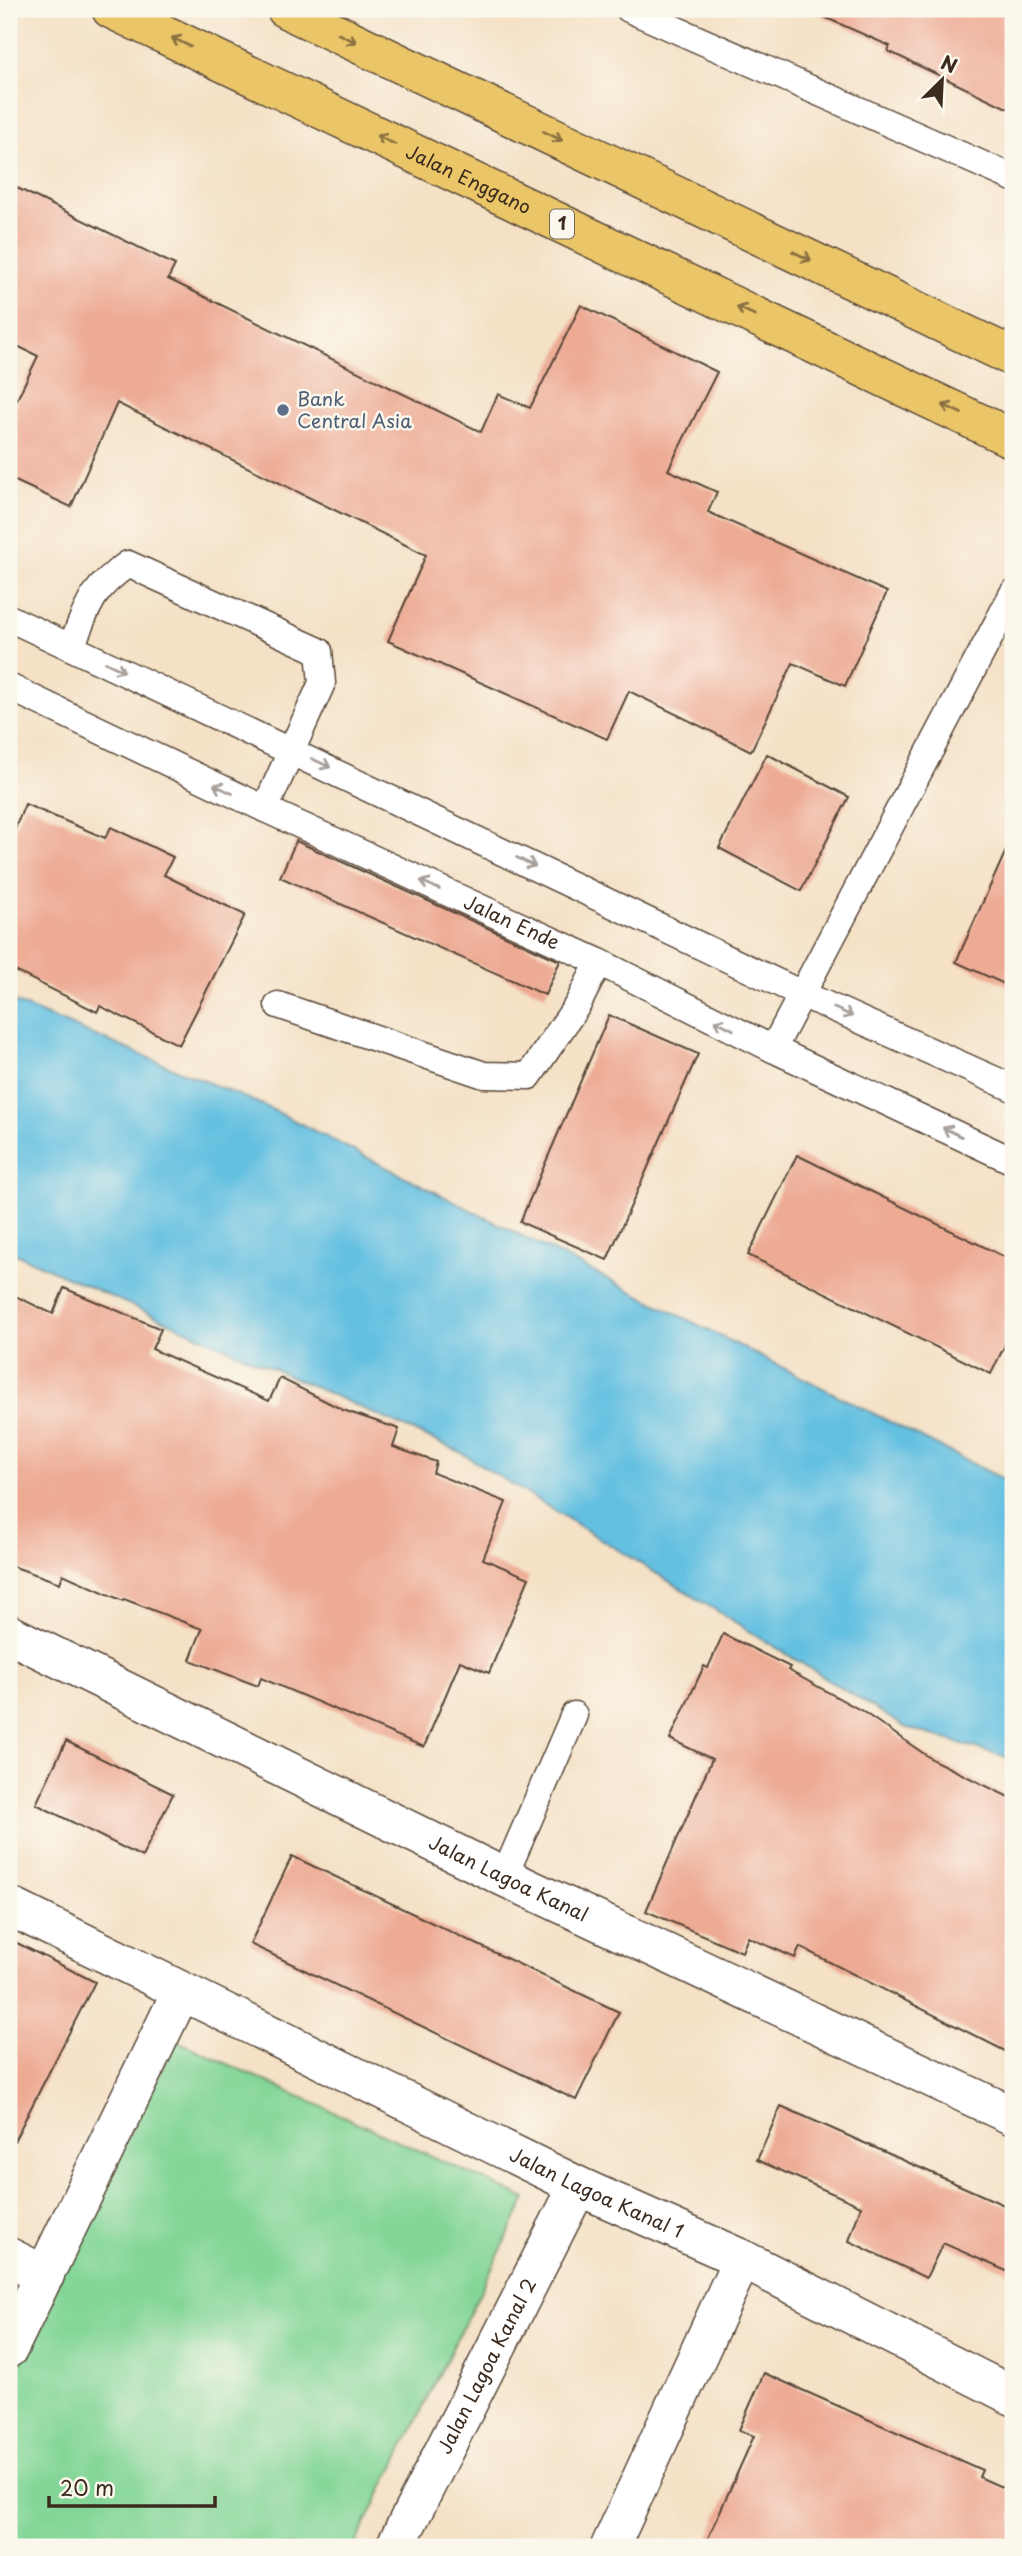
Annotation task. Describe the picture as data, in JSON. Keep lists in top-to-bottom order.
{
  "streets": {
    "highway": ["Jalan Enggano", "1"],
    "street": ["Jalan Lagoa Kanal", "Jalan Lagoa Kanal 1", "Jalan Lagoa Kanal 2"],
    "lane": ["Jalan Ende"]
  },
  "crossings": [
    ["Jalan Lagoa Kanal 1", "Jalan Lagoa Kanal 2"]
  ],
  "places": ["Bank Central Asia"],
  "scale_bar": "20 m",
  "north": "top right"
}
